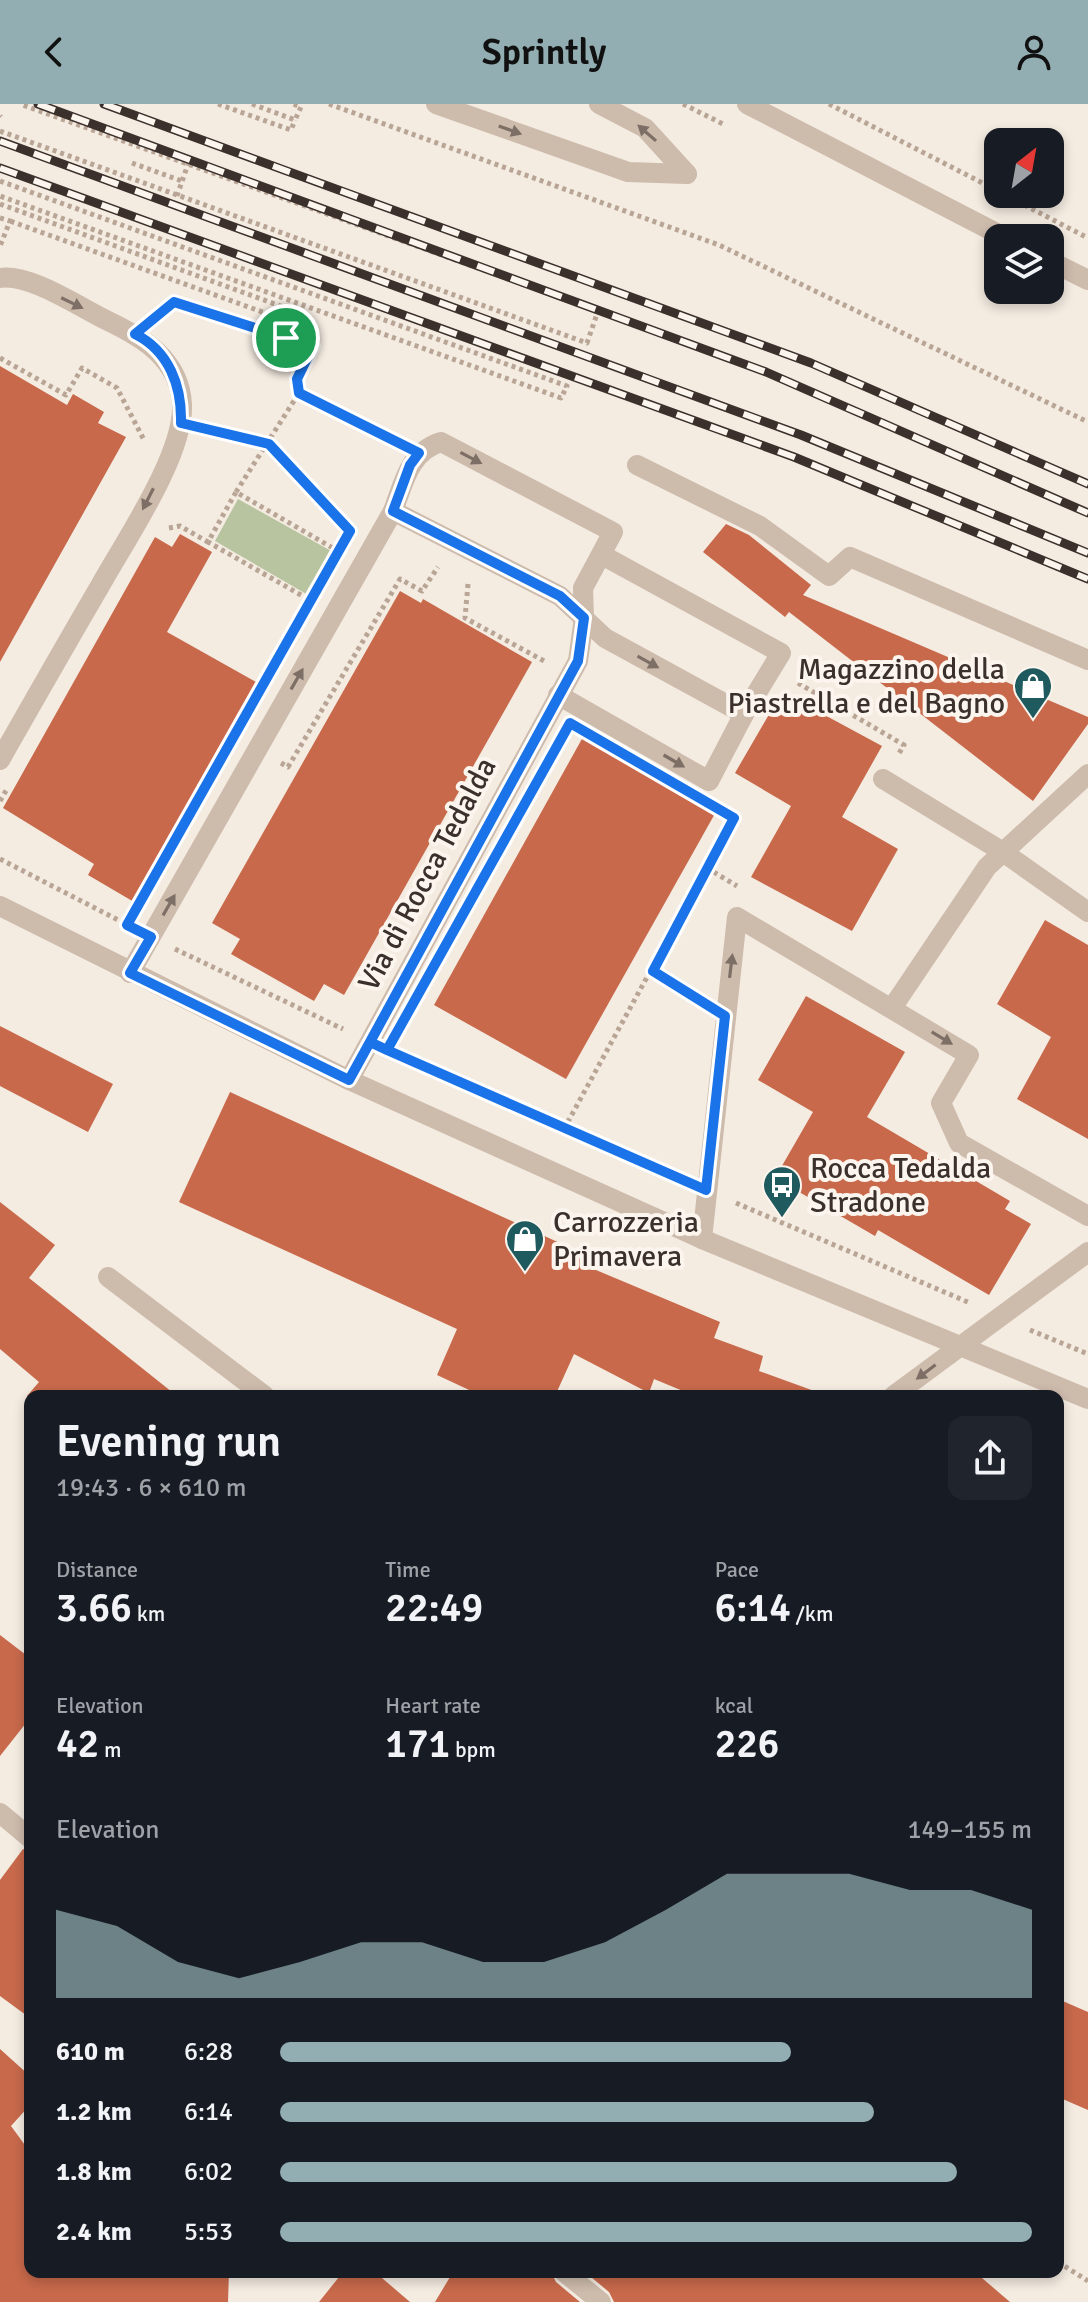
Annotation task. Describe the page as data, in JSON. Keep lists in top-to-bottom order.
{
  "streets": {
    "street": ["Via di Rocca Tedalda"]
  },
  "places": {
    "shop": ["Magazzino della Piastrella e del Bagno", "Carrozzeria Primavera"],
    "bus stop": ["Rocca Tedalda Stradone"]
  },
  "north": "top right",
  "page": {
    "header": "Sprintly",
    "heading": ["Evening run", "19:43 · 6 × 610 m"],
    "stats": [
      ["Distance", "3.66 km"],
      ["Time", "22:49"],
      ["Pace", "6:14 /km"],
      ["Elevation", "42 m"],
      ["Heart rate", "171 bpm"],
      ["kcal", "226"]
    ],
    "chart": ["Elevation", "149–155 m"],
    "list": [
      {
        "name": "610 m",
        "note": "6:28"
      },
      {
        "name": "1.2 km",
        "note": "6:14"
      },
      {
        "name": "1.8 km",
        "note": "6:02"
      },
      {
        "name": "2.4 km",
        "note": "5:53"
      }
    ]
  }
}
